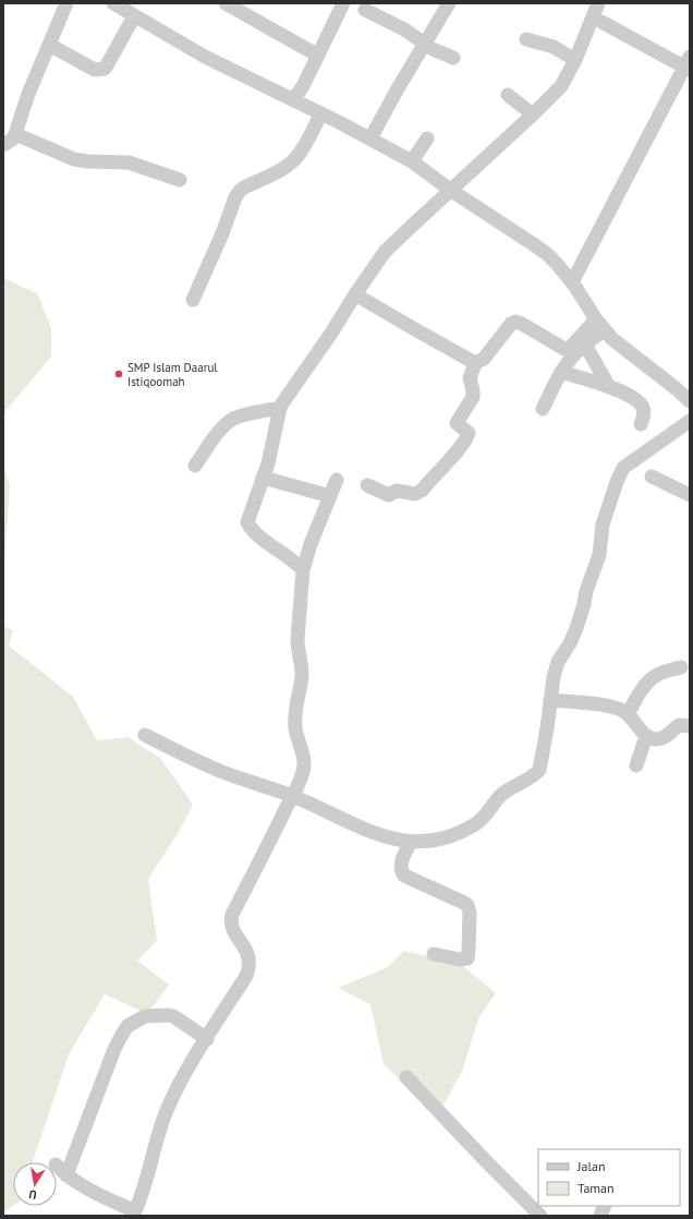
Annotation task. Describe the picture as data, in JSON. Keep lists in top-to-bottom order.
{
  "places": ["SMP Islam Daarul Istiqoomah"],
  "legend": ["Jalan", "Taman"],
  "north": "bottom"
}
